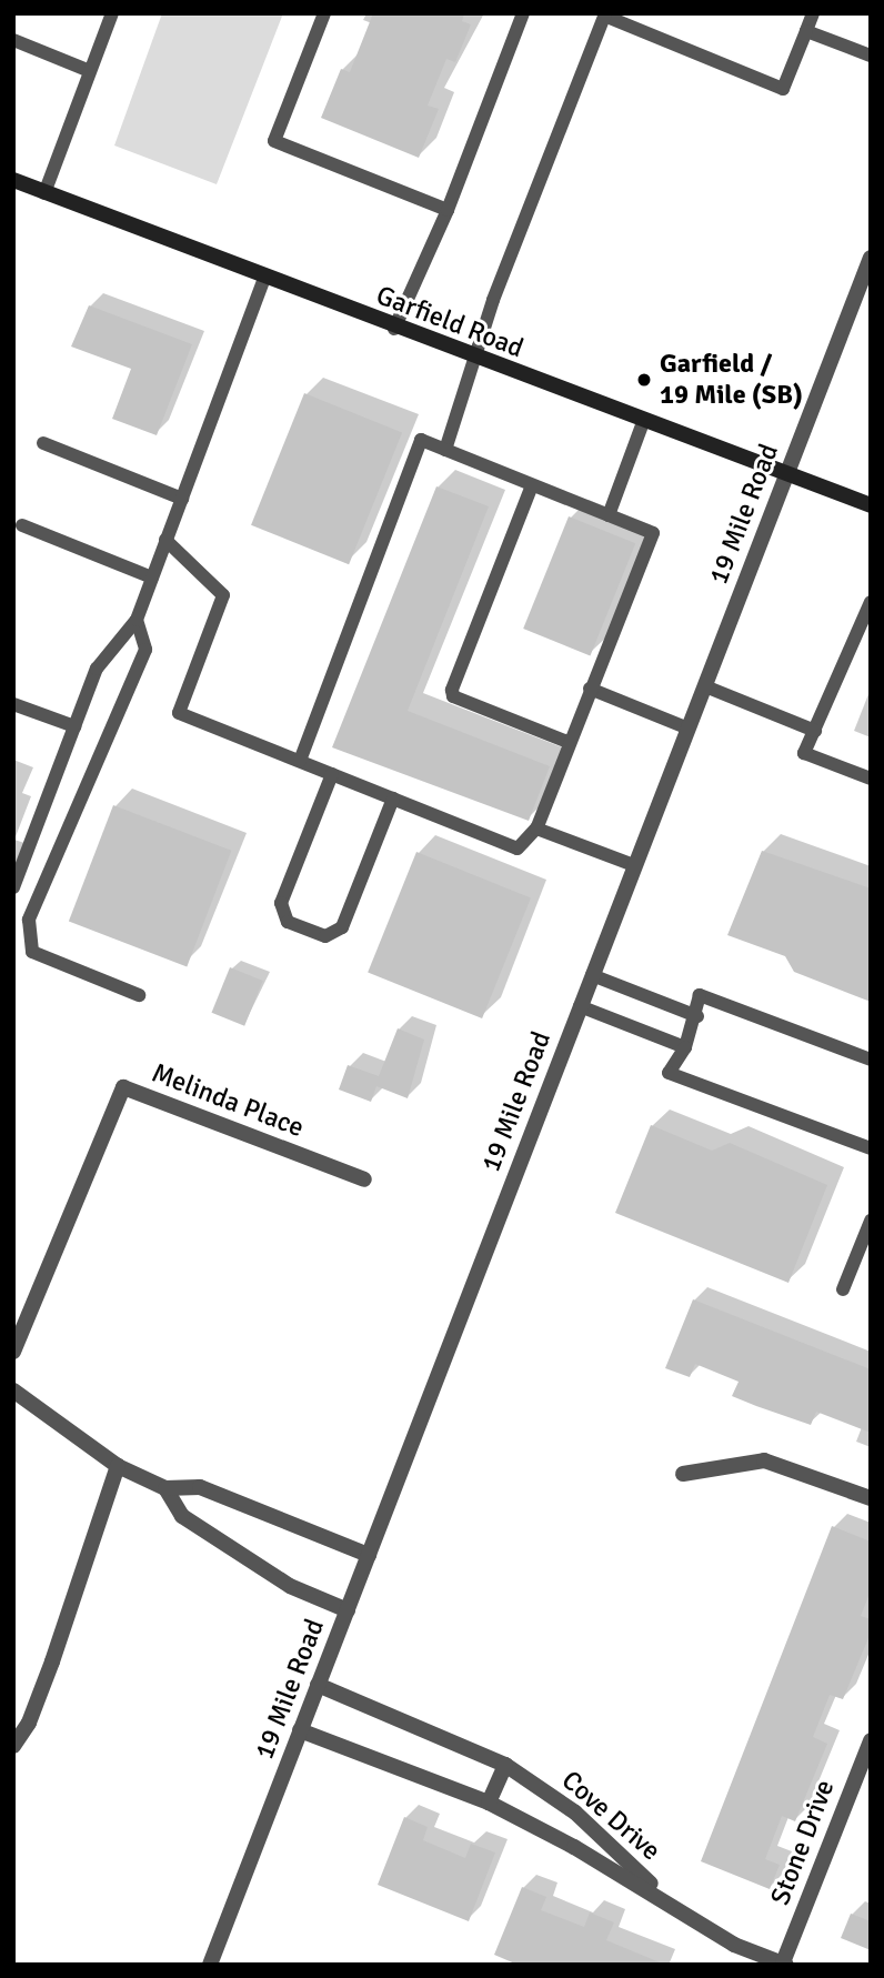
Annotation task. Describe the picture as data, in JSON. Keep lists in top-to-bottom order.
{
  "streets": {
    "main road": ["Garfield Road"],
    "street": [
      "19 Mile Road",
      "Melinda Place",
      "Cove Drive",
      "Stone Drive"
    ]
  },
  "crossings": [
    ["Garfield Road", "19 Mile Road"],
    ["19 Mile Road", "Cove Drive"],
    ["Cove Drive", "Stone Drive"]
  ],
  "places": ["Garfield / 19 Mile (SB)"]
}
